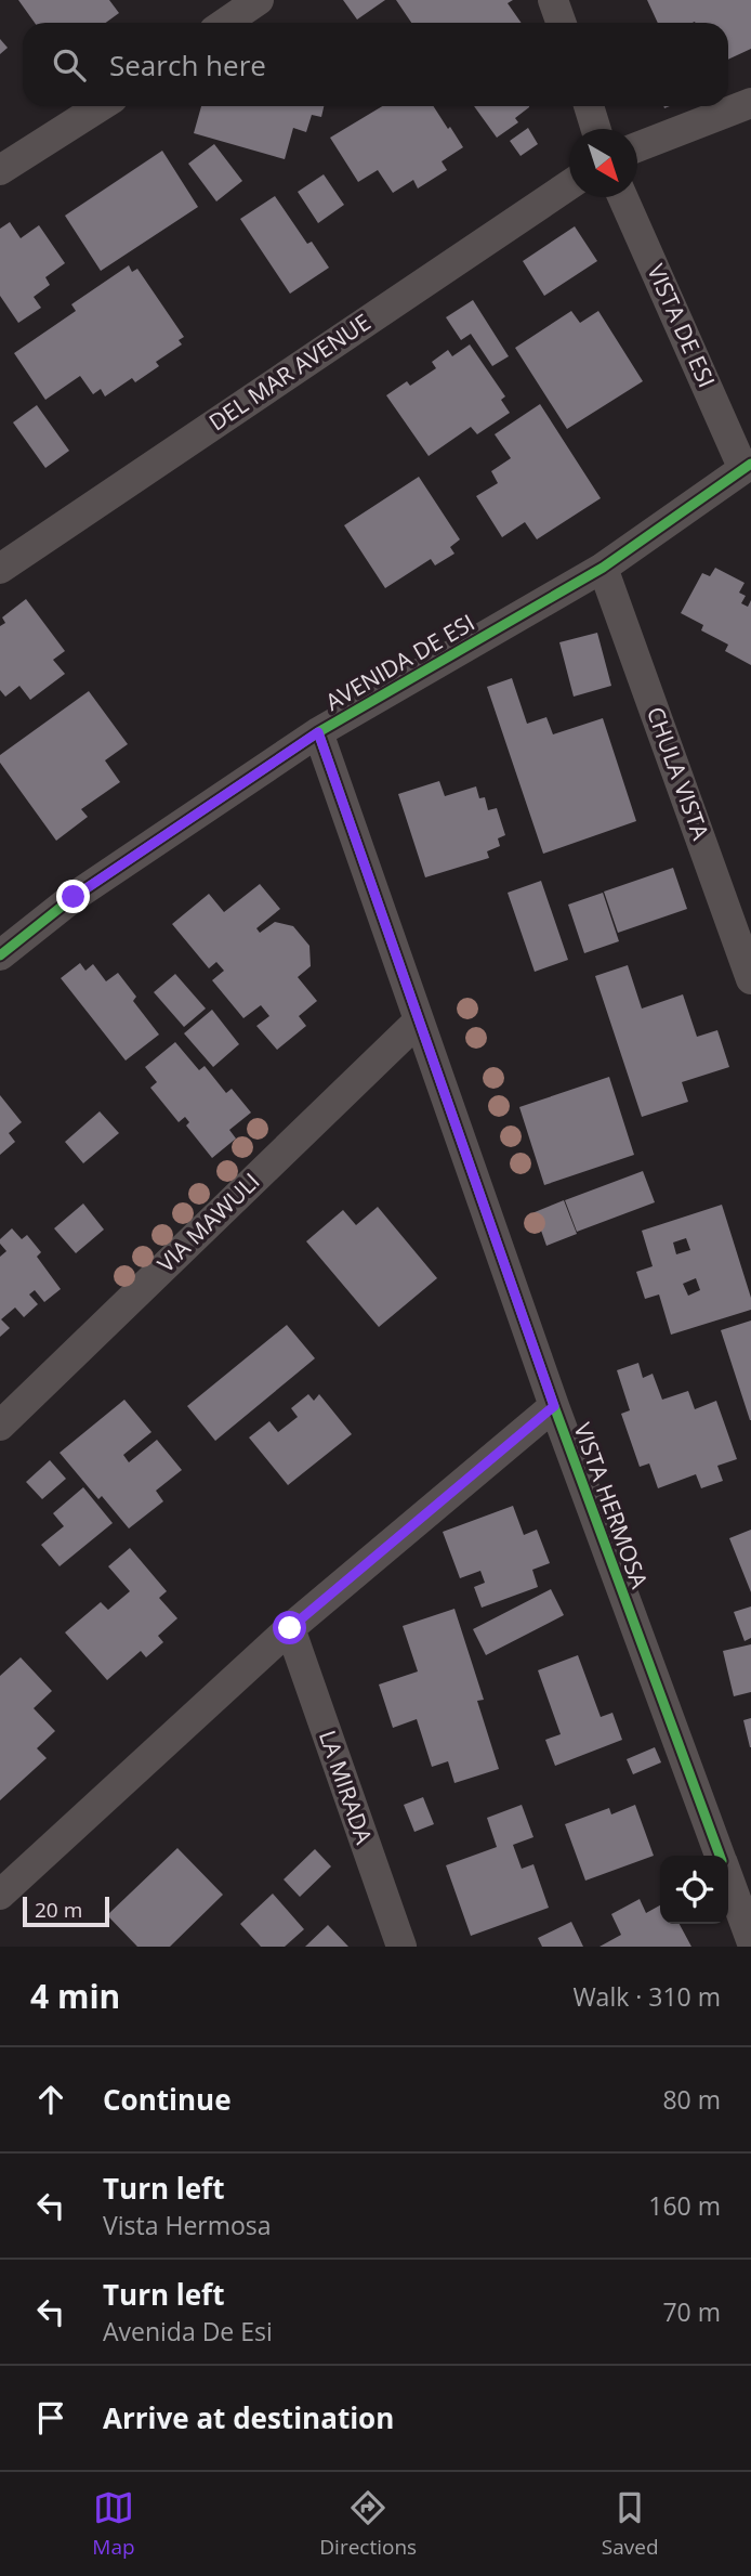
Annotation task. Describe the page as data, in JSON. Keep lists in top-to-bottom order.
{
  "streets": {
    "street": [
      "VISTA DE ESI",
      "DEL MAR AVENUE",
      "AVENIDA DE ESI",
      "CHULA VISTA",
      "VIA MAWULI",
      "VISTA HERMOSA",
      "LA MIRADA"
    ]
  },
  "crossings": [
    ["VISTA DE ESI", "AVENIDA DE ESI"],
    ["AVENIDA DE ESI", "CHULA VISTA"],
    ["AVENIDA DE ESI", "VISTA HERMOSA"],
    ["VIA MAWULI", "VISTA HERMOSA"]
  ],
  "scale_bar": "20 m",
  "north": "bottom right",
  "page": {
    "search": "Search here",
    "scale": "20 m",
    "heading": ["4 min", "Walk · 310 m"],
    "list": [
      ["Continue", "80 m"],
      ["Turn left", "Vista Hermosa", "160 m"],
      ["Turn left", "Avenida De Esi", "70 m"],
      "Arrive at destination"
    ],
    "nav": ["Map", "Directions", "Saved"]
  }
}
